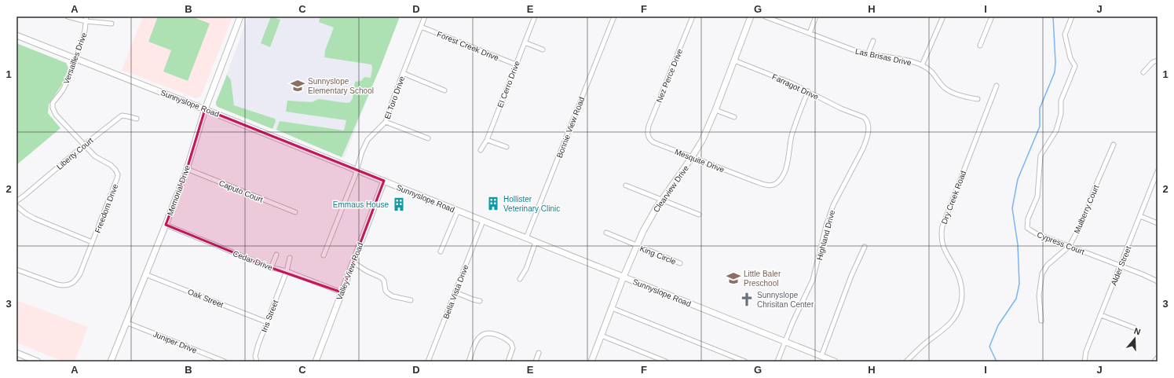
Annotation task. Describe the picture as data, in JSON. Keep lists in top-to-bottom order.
{
  "streets": {
    "street": [
      "Forest Creek Drive",
      "Las Brisas Drive",
      "Versailles Drive",
      "Nez Perce Drive",
      "El Cerro Drive",
      "Farragot Drive",
      "El Toro Drive",
      "Sunnyslope Road",
      "Bonnie View Road",
      "Liberty Court",
      "Mesquite Drive",
      "Clearview Drive",
      "Memorial Drive",
      "Caputo Court",
      "Dry Creek Road",
      "Freedom Drive",
      "Mulberry Court",
      "Highland Drive",
      "Cypress Court",
      "King Circle",
      "Cedar Drive",
      "Alder Street",
      "Valley View Road",
      "Bella Vista Drive",
      "Oak Street",
      "Iris Street",
      "Juniper Drive"
    ]
  },
  "crossings": [
    ["Forest Creek Drive", "El Cerro Drive"],
    ["Forest Creek Drive", "El Toro Drive"],
    ["Versailles Drive", "Sunnyslope Road"],
    ["Versailles Drive", "Freedom Drive"],
    ["Nez Perce Drive", "Mesquite Drive"],
    ["Farragot Drive", "Mesquite Drive"],
    ["Farragot Drive", "Clearview Drive"],
    ["Farragot Drive", "Highland Drive"],
    ["El Toro Drive", "Sunnyslope Road"],
    ["Sunnyslope Road", "Bonnie View Road"],
    ["Sunnyslope Road", "Clearview Drive"],
    ["Sunnyslope Road", "Memorial Drive"],
    ["Sunnyslope Road", "Highland Drive"],
    ["Sunnyslope Road", "Valley View Road"],
    ["Sunnyslope Road", "Bella Vista Drive"],
    ["Liberty Court", "Freedom Drive"],
    ["Mesquite Drive", "Clearview Drive"],
    ["Clearview Drive", "King Circle"],
    ["Memorial Drive", "Caputo Court"],
    ["Memorial Drive", "Cedar Drive"],
    ["Memorial Drive", "Oak Street"],
    ["Memorial Drive", "Juniper Drive"],
    ["Mulberry Court", "Cypress Court"],
    ["Cypress Court", "Alder Street"],
    ["Cedar Drive", "Valley View Road"],
    ["Cedar Drive", "Iris Street"],
    ["Oak Street", "Iris Street"]
  ],
  "places": {
    "school or university": ["Sunnyslope Elementary School", "Little Baler Preschool"],
    "building": ["Hollister Veterinary Clinic", "Emmaus House"],
    "church": ["Sunnyslope Chrisitan Center"]
  },
  "north": "top",
  "grid": {
    "columns": [
      "A",
      "B",
      "C",
      "D",
      "E",
      "F",
      "G",
      "H",
      "I",
      "J"
    ],
    "rows": ["1", "2", "3"]
  }
}
